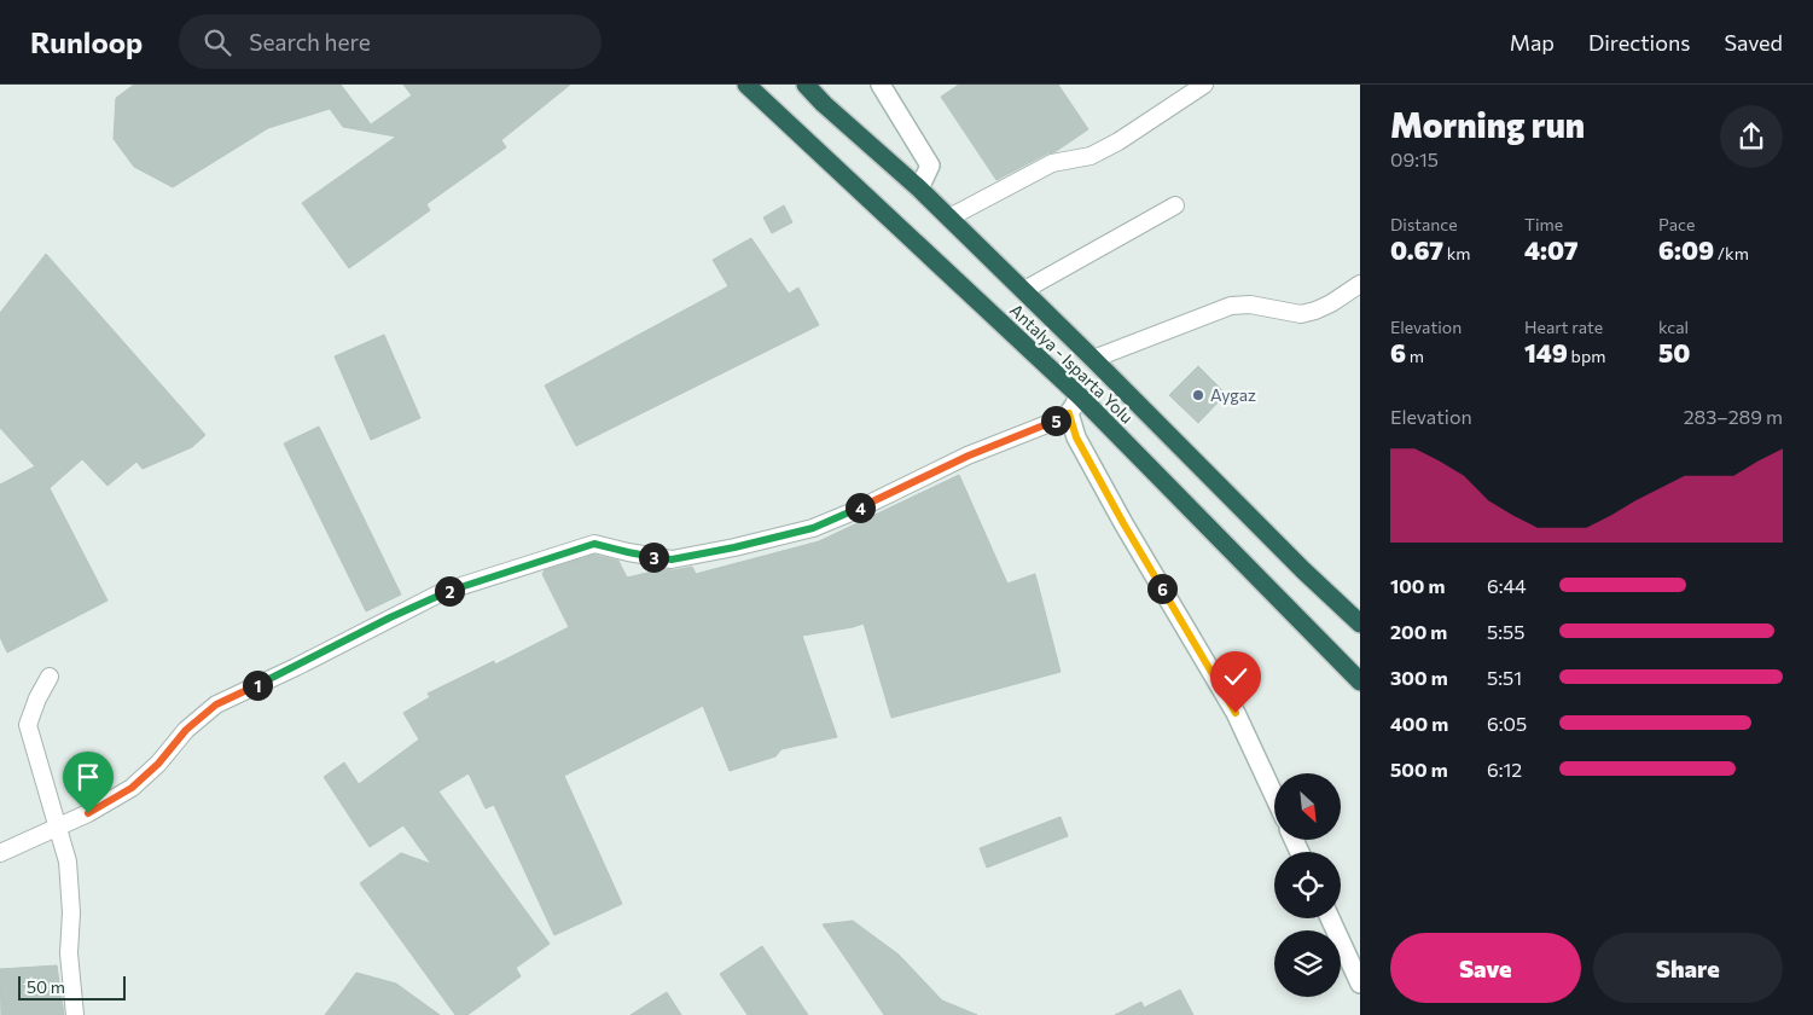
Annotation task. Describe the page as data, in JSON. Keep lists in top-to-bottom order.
{
  "streets": {
    "highway": ["Antalya - Isparta Yolu"]
  },
  "places": ["Aygaz"],
  "scale_bar": "50 m",
  "north": "bottom right",
  "page": {
    "header": "Runloop",
    "search": "Search here",
    "nav": ["Map", "Directions", "Saved"],
    "heading": ["Morning run", "09:15"],
    "stats": [
      ["Distance", "0.67 km"],
      ["Time", "4:07"],
      ["Pace", "6:09 /km"],
      ["Elevation", "6 m"],
      ["Heart rate", "149 bpm"],
      ["kcal", "50"]
    ],
    "chart": ["Elevation", "283–289 m"],
    "pins": [
      "5",
      "4",
      "3",
      "6",
      "2",
      "1"
    ],
    "list": [
      {
        "name": "100 m",
        "note": "6:44"
      },
      {
        "name": "200 m",
        "note": "5:55"
      },
      {
        "name": "300 m",
        "note": "5:51"
      },
      {
        "name": "400 m",
        "note": "6:05"
      },
      {
        "name": "500 m",
        "note": "6:12"
      }
    ],
    "buttons": ["Save", "Share"],
    "scale": "50 m"
  }
}
